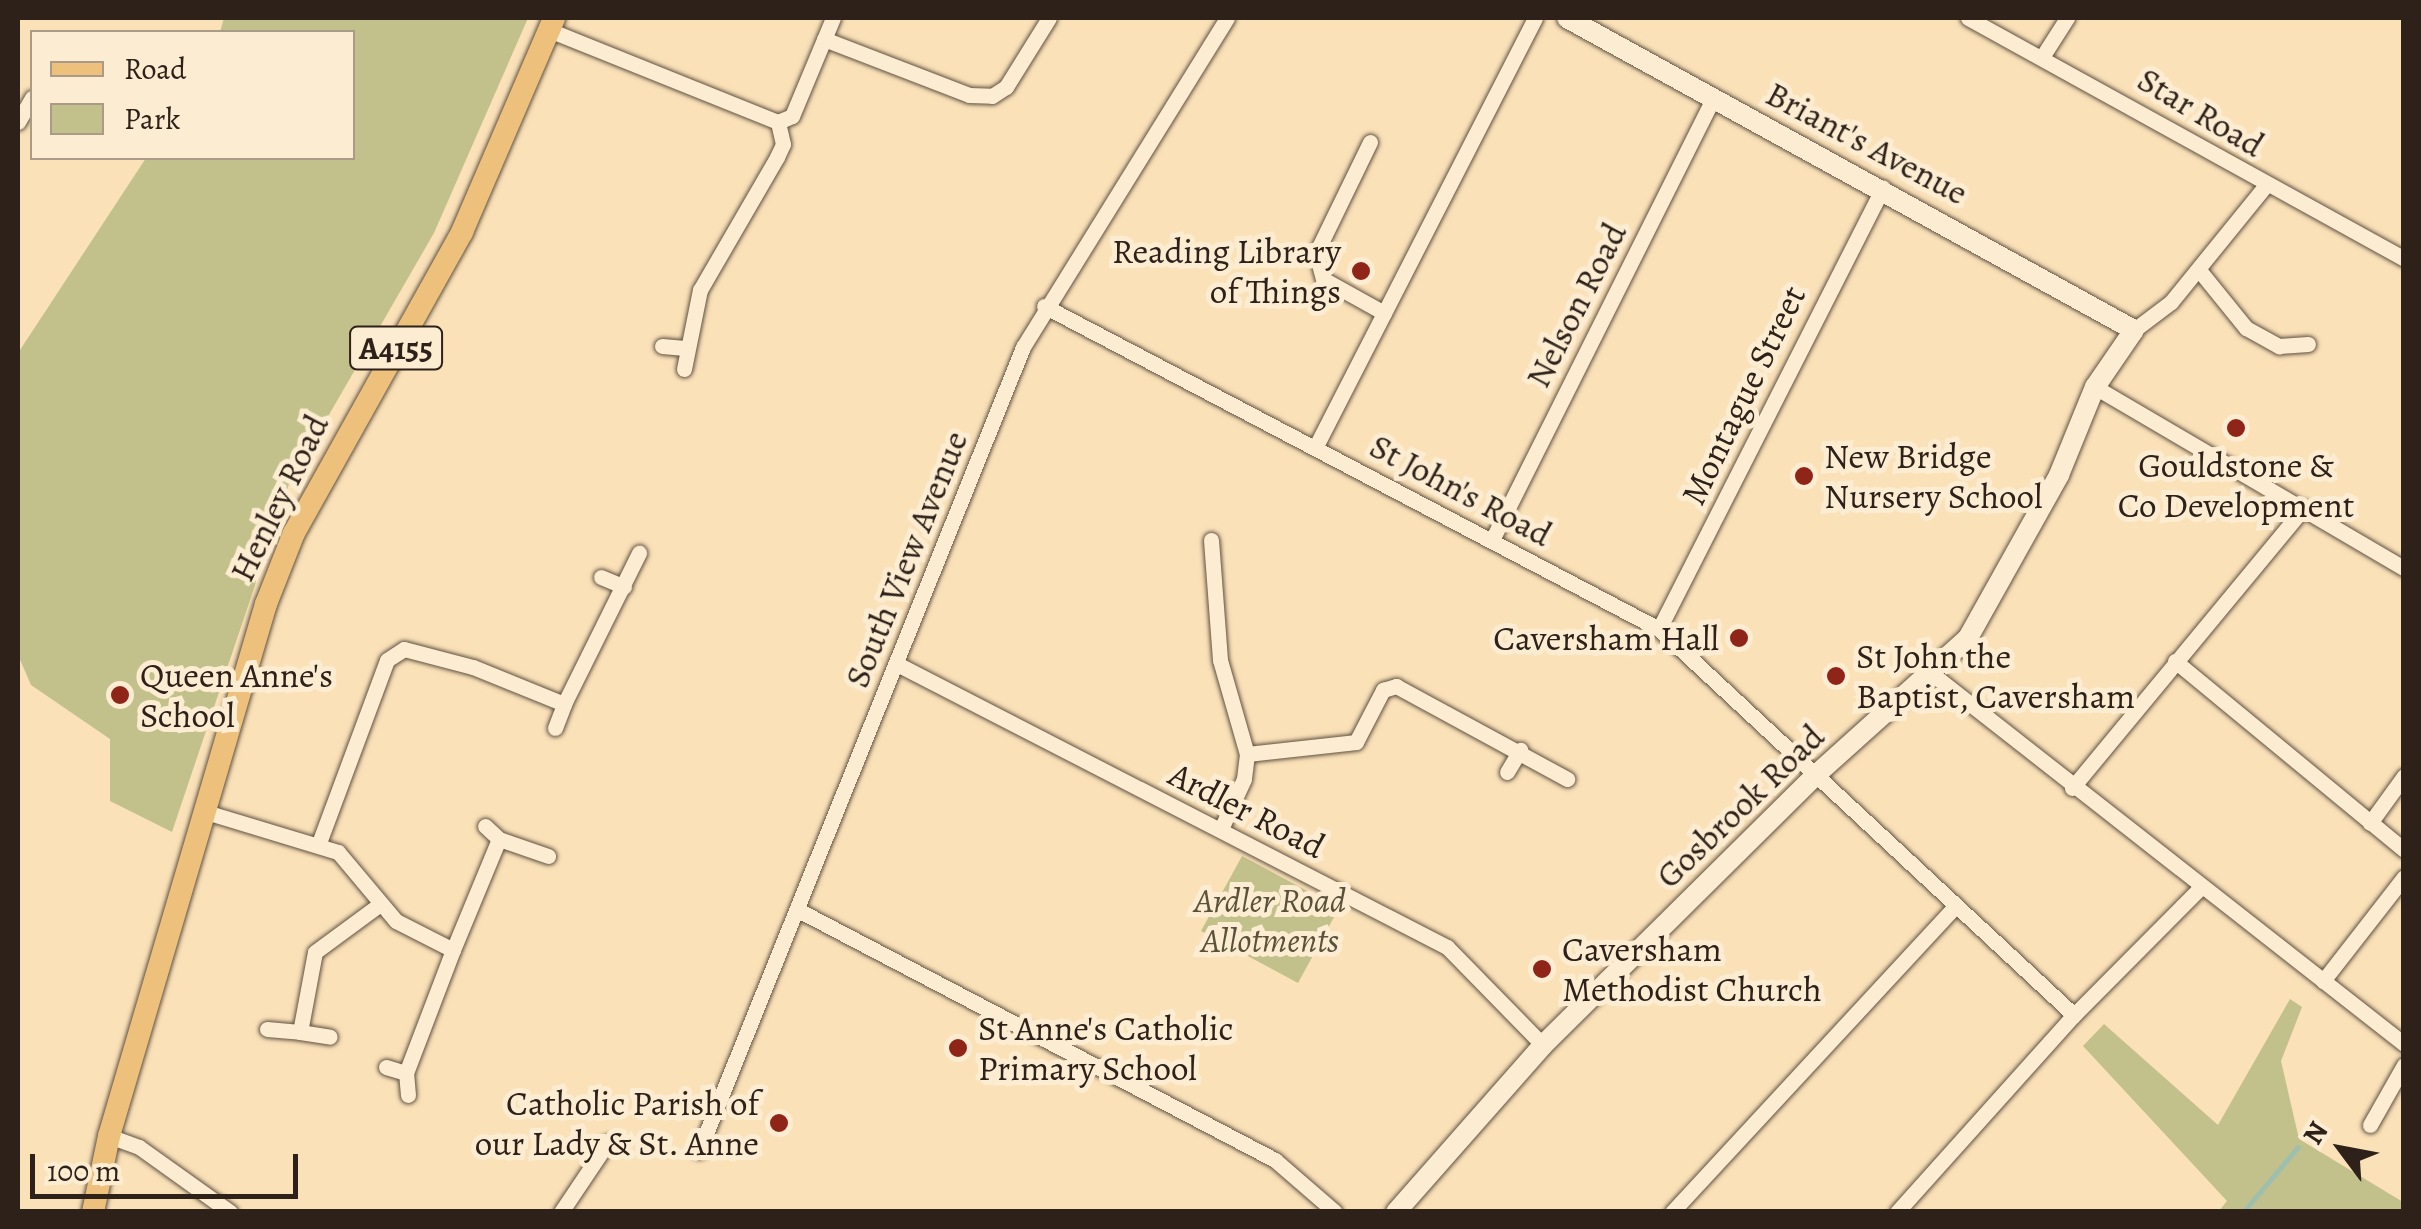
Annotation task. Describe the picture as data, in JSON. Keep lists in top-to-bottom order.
{
  "streets": {
    "main road": [
      "Briant's Avenue",
      "A4155",
      "Henley Road",
      "Gosbrook Road"
    ],
    "street": [
      "Star Road",
      "Nelson Road",
      "Montague Street",
      "St John's Road",
      "South View Avenue",
      "Ardler Road"
    ]
  },
  "crossings": [
    ["Star Road", "Gosbrook Road"],
    ["Briant's Avenue", "Nelson Road"],
    ["Briant's Avenue", "Montague Street"],
    ["Briant's Avenue", "Gosbrook Road"],
    ["Nelson Road", "St John's Road"],
    ["Montague Street", "St John's Road"],
    ["St John's Road", "South View Avenue"],
    ["St John's Road", "Gosbrook Road"],
    ["South View Avenue", "Ardler Road"],
    ["Gosbrook Road", "Ardler Road"]
  ],
  "parks": ["Ardler Road Allotments"],
  "places": [
    "Reading Library of Things",
    "Gouldstone & Co Development",
    "New Bridge Nursery School",
    "Caversham Hall",
    "St John the Baptist, Caversham",
    "Queen Anne's School",
    "Caversham Methodist Church",
    "St Anne's Catholic Primary School",
    "Catholic Parish of our Lady & St. Anne"
  ],
  "legend": ["Road", "Park"],
  "scale_bar": "100 m",
  "north": "top left"
}
